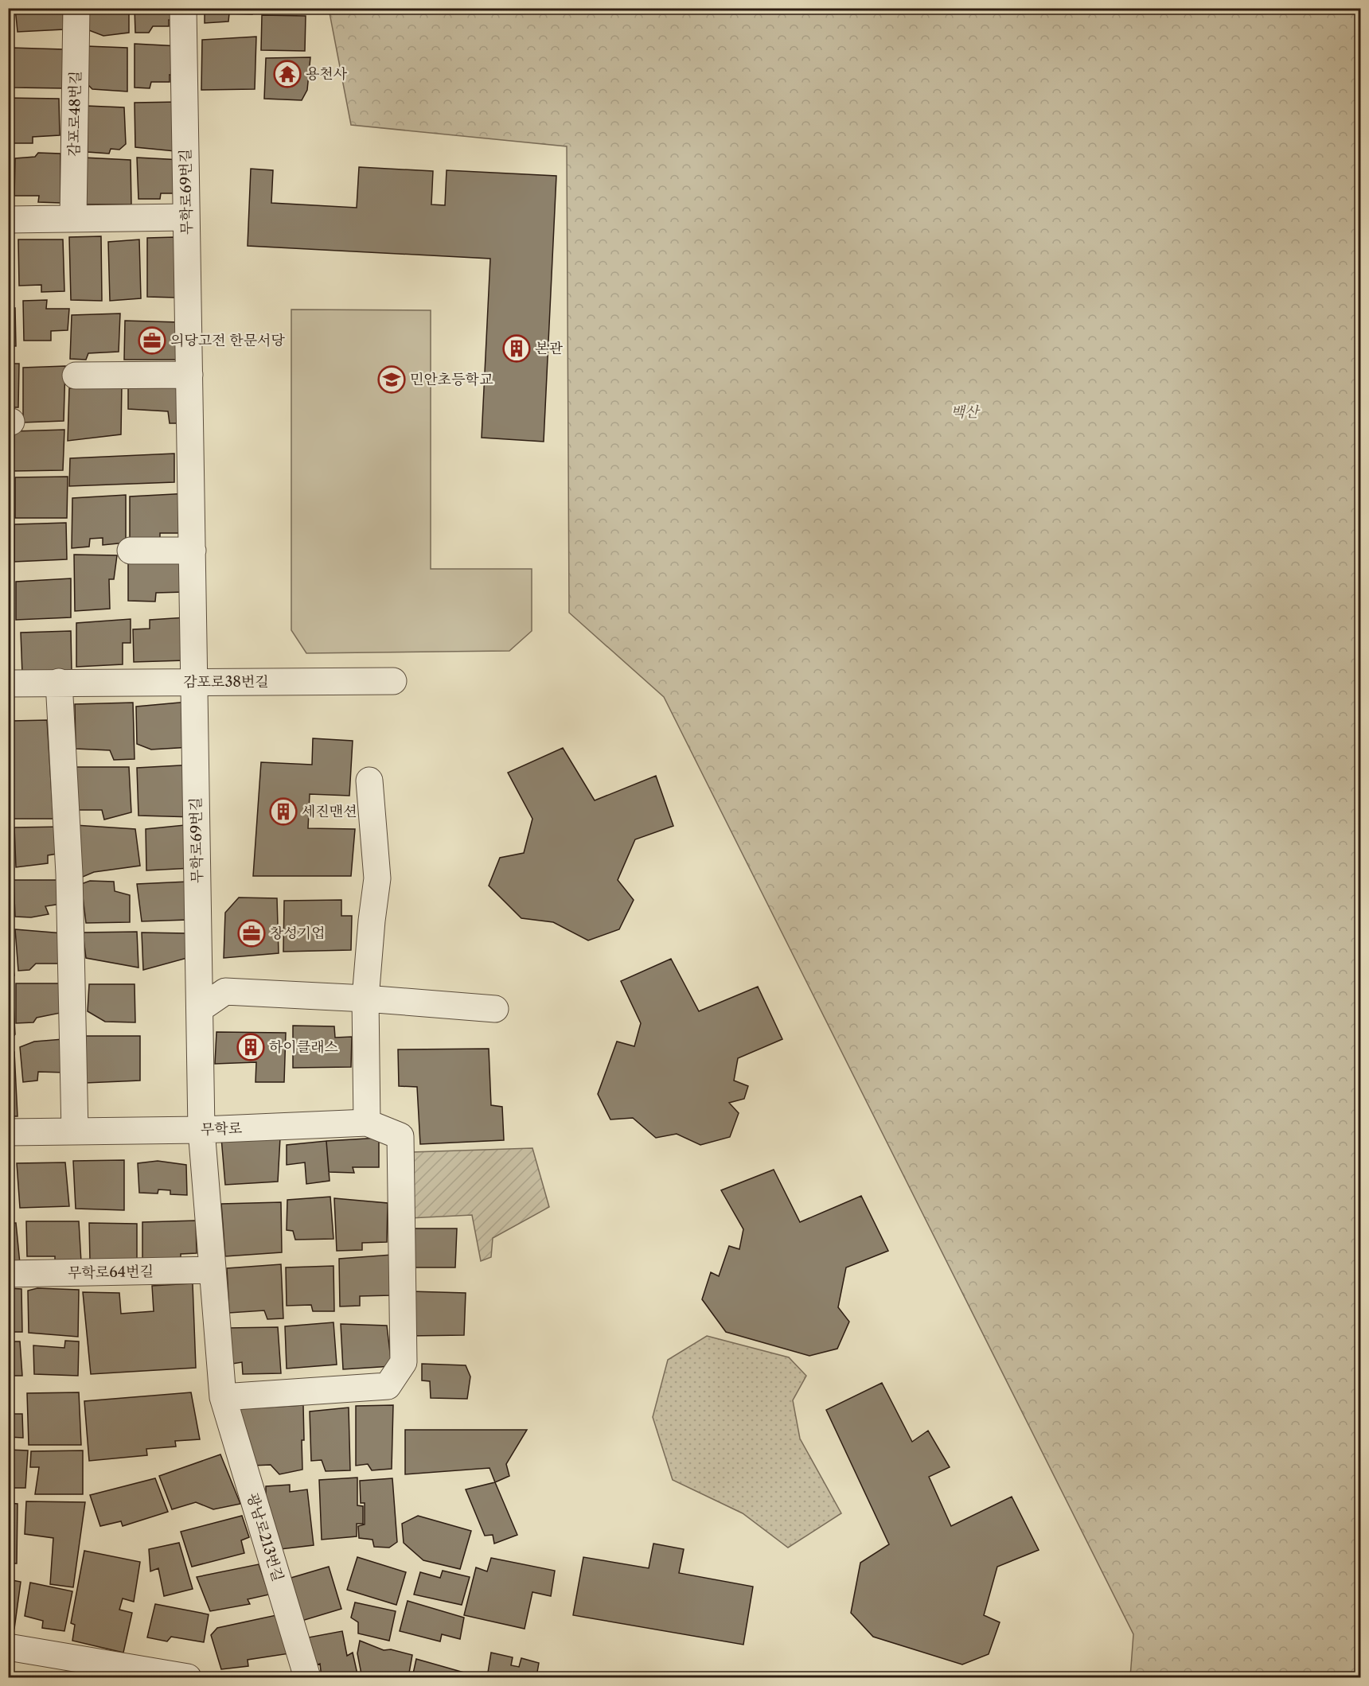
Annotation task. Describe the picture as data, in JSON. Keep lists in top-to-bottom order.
{
  "streets": {
    "street": [
      "감포로48번길",
      "무학로69번길",
      "감포로38번길",
      "무학로",
      "무학로64번길",
      "광남로213번길"
    ]
  },
  "crossings": [
    ["무학로69번길", "감포로38번길"],
    ["무학로69번길", "무학로"],
    ["무학로69번길", "광남로213번길"],
    ["무학로", "광남로213번길"],
    ["무학로64번길", "광남로213번길"]
  ],
  "parks": ["백산"],
  "places": {
    "temple": ["용천사"],
    "office": ["의당고전 한문서당", "창성기업"],
    "building": ["본관", "세진맨션", "하이클래스"],
    "school or university": ["민안초등학교"]
  }
}
